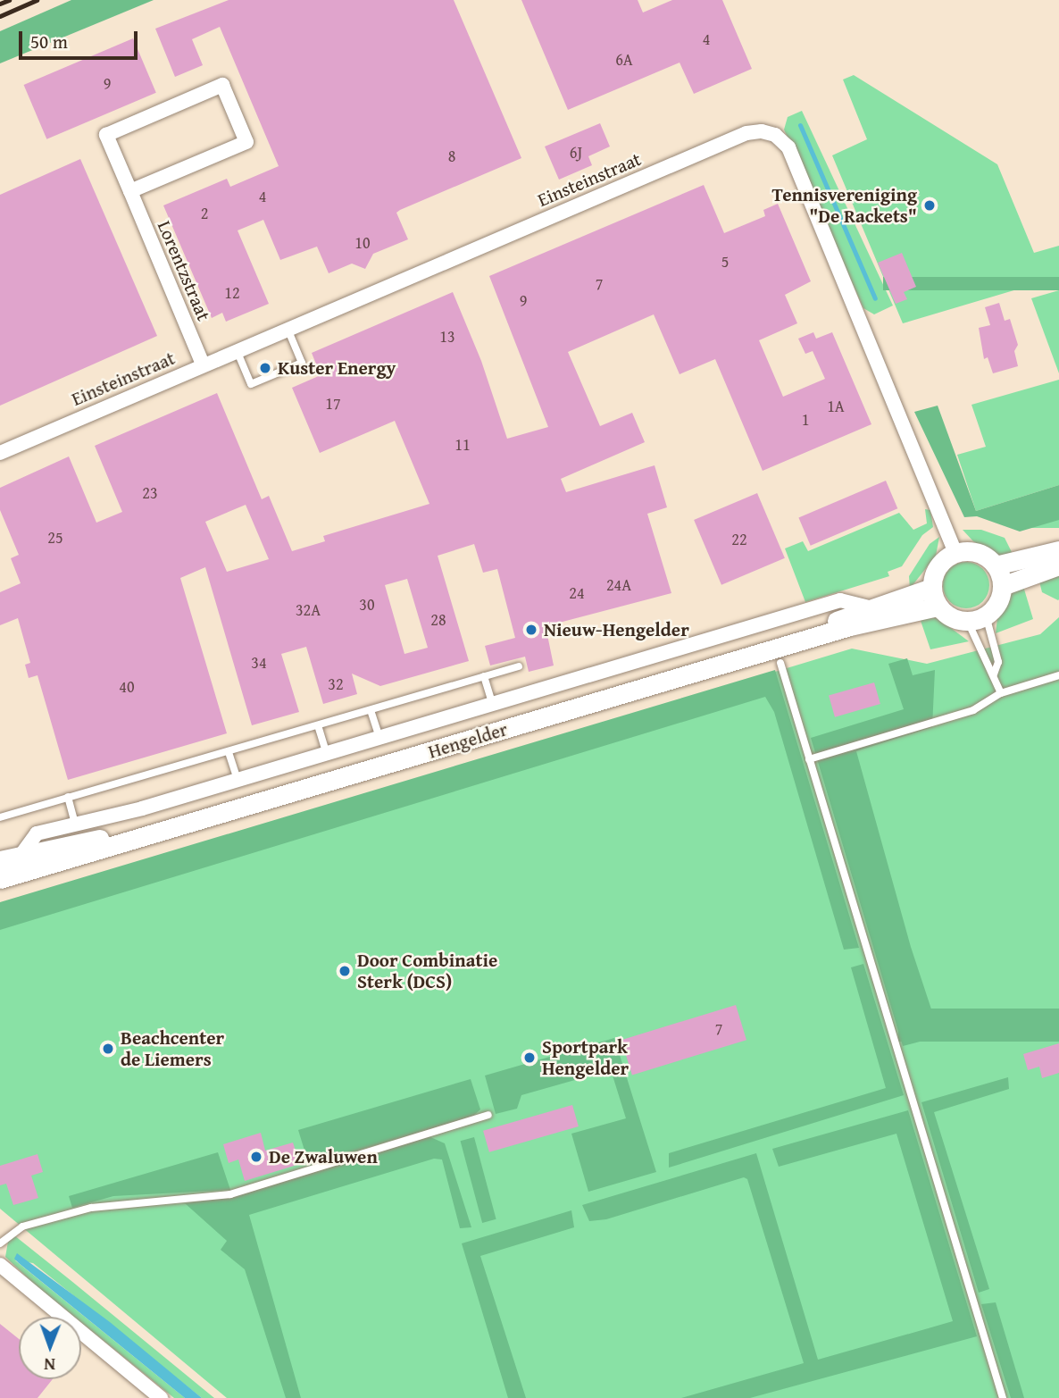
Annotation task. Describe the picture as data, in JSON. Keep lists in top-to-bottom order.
{
  "streets": {
    "main road": ["Hengelder"],
    "street": ["Einsteinstraat", "Lorentzstraat"]
  },
  "crossings": [
    ["Einsteinstraat", "Lorentzstraat"],
    ["Einsteinstraat", "Hengelder"]
  ],
  "places": [
    "Tennisvereniging \"De Rackets\"",
    "Kuster Energy",
    "Nieuw-Hengelder",
    "Door Combinatie Sterk (DCS)",
    "Beachcenter de Liemers",
    "Sportpark Hengelder",
    "De Zwaluwen"
  ],
  "house_numbers": [
    "4",
    "6A",
    "9",
    "6J",
    "8",
    "4",
    "2",
    "10",
    "5",
    "7",
    "12",
    "9",
    "13",
    "17",
    "1A",
    "1",
    "11",
    "23",
    "25",
    "22",
    "24A",
    "24",
    "30",
    "32A",
    "28",
    "34",
    "32",
    "40",
    "7"
  ],
  "scale_bar": "50 m",
  "north": "bottom"
}
